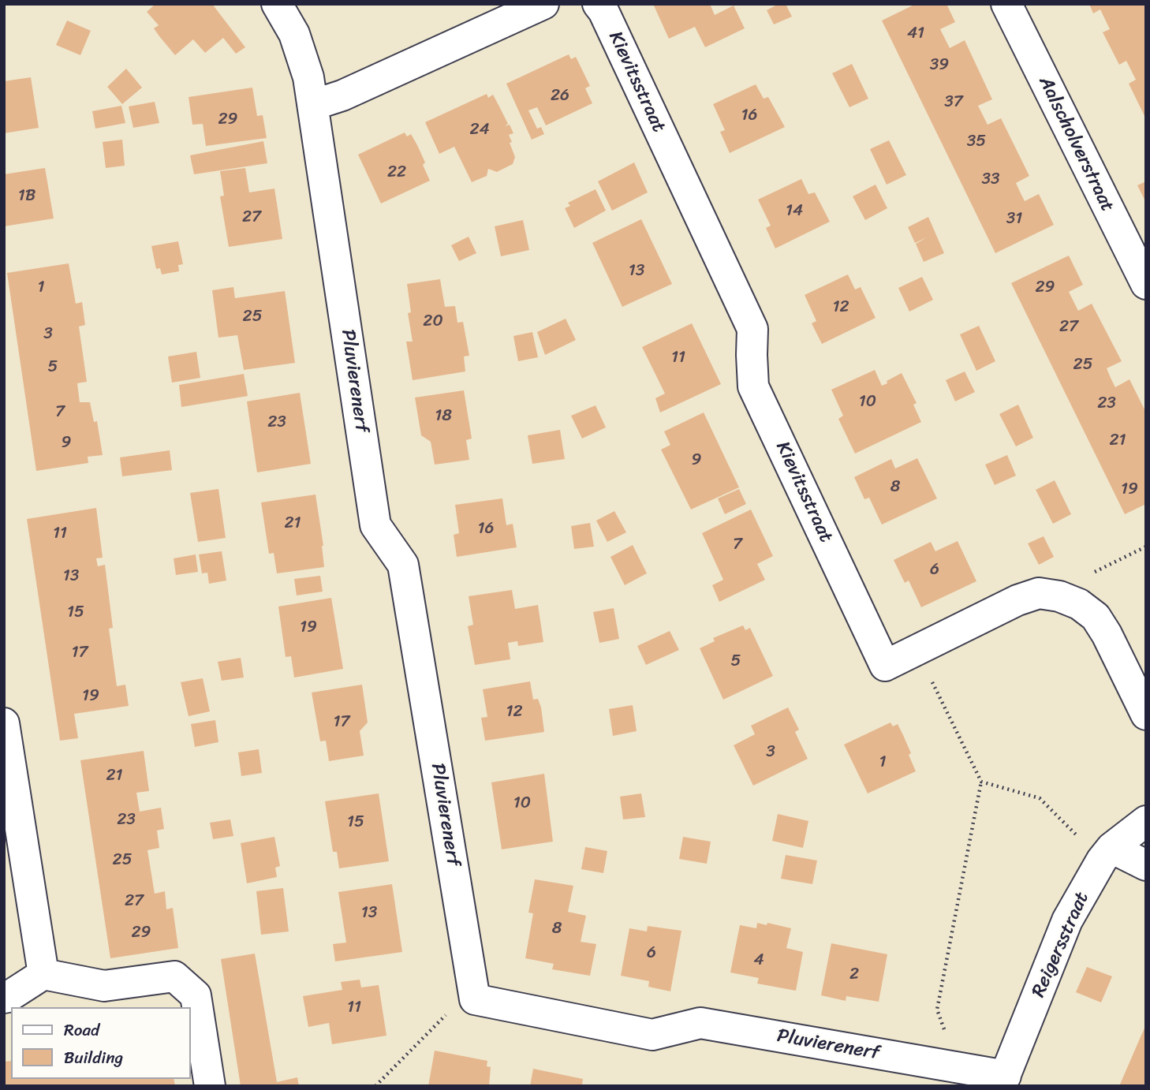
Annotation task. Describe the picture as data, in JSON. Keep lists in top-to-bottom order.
{
  "streets": {
    "street": [
      "Kievitsstraat",
      "Aalscholverstraat",
      "Pluvierenerf",
      "Reigersstraat"
    ]
  },
  "crossings": [
    ["Pluvierenerf", "Reigersstraat"]
  ],
  "house_numbers": [
    "41",
    "39",
    "26",
    "37",
    "16",
    "29",
    "24",
    "35",
    "22",
    "33",
    "1B",
    "14",
    "27",
    "31",
    "13",
    "1",
    "29",
    "12",
    "25",
    "20",
    "27",
    "3",
    "11",
    "25",
    "5",
    "10",
    "23",
    "7",
    "18",
    "23",
    "21",
    "9",
    "9",
    "8",
    "19",
    "21",
    "16",
    "11",
    "7",
    "6",
    "13",
    "15",
    "19",
    "17",
    "5",
    "19",
    "12",
    "17",
    "3",
    "1",
    "21",
    "10",
    "23",
    "15",
    "25",
    "27",
    "13",
    "8",
    "29",
    "6",
    "4",
    "2",
    "11"
  ],
  "legend": ["Road", "Building"]
}
